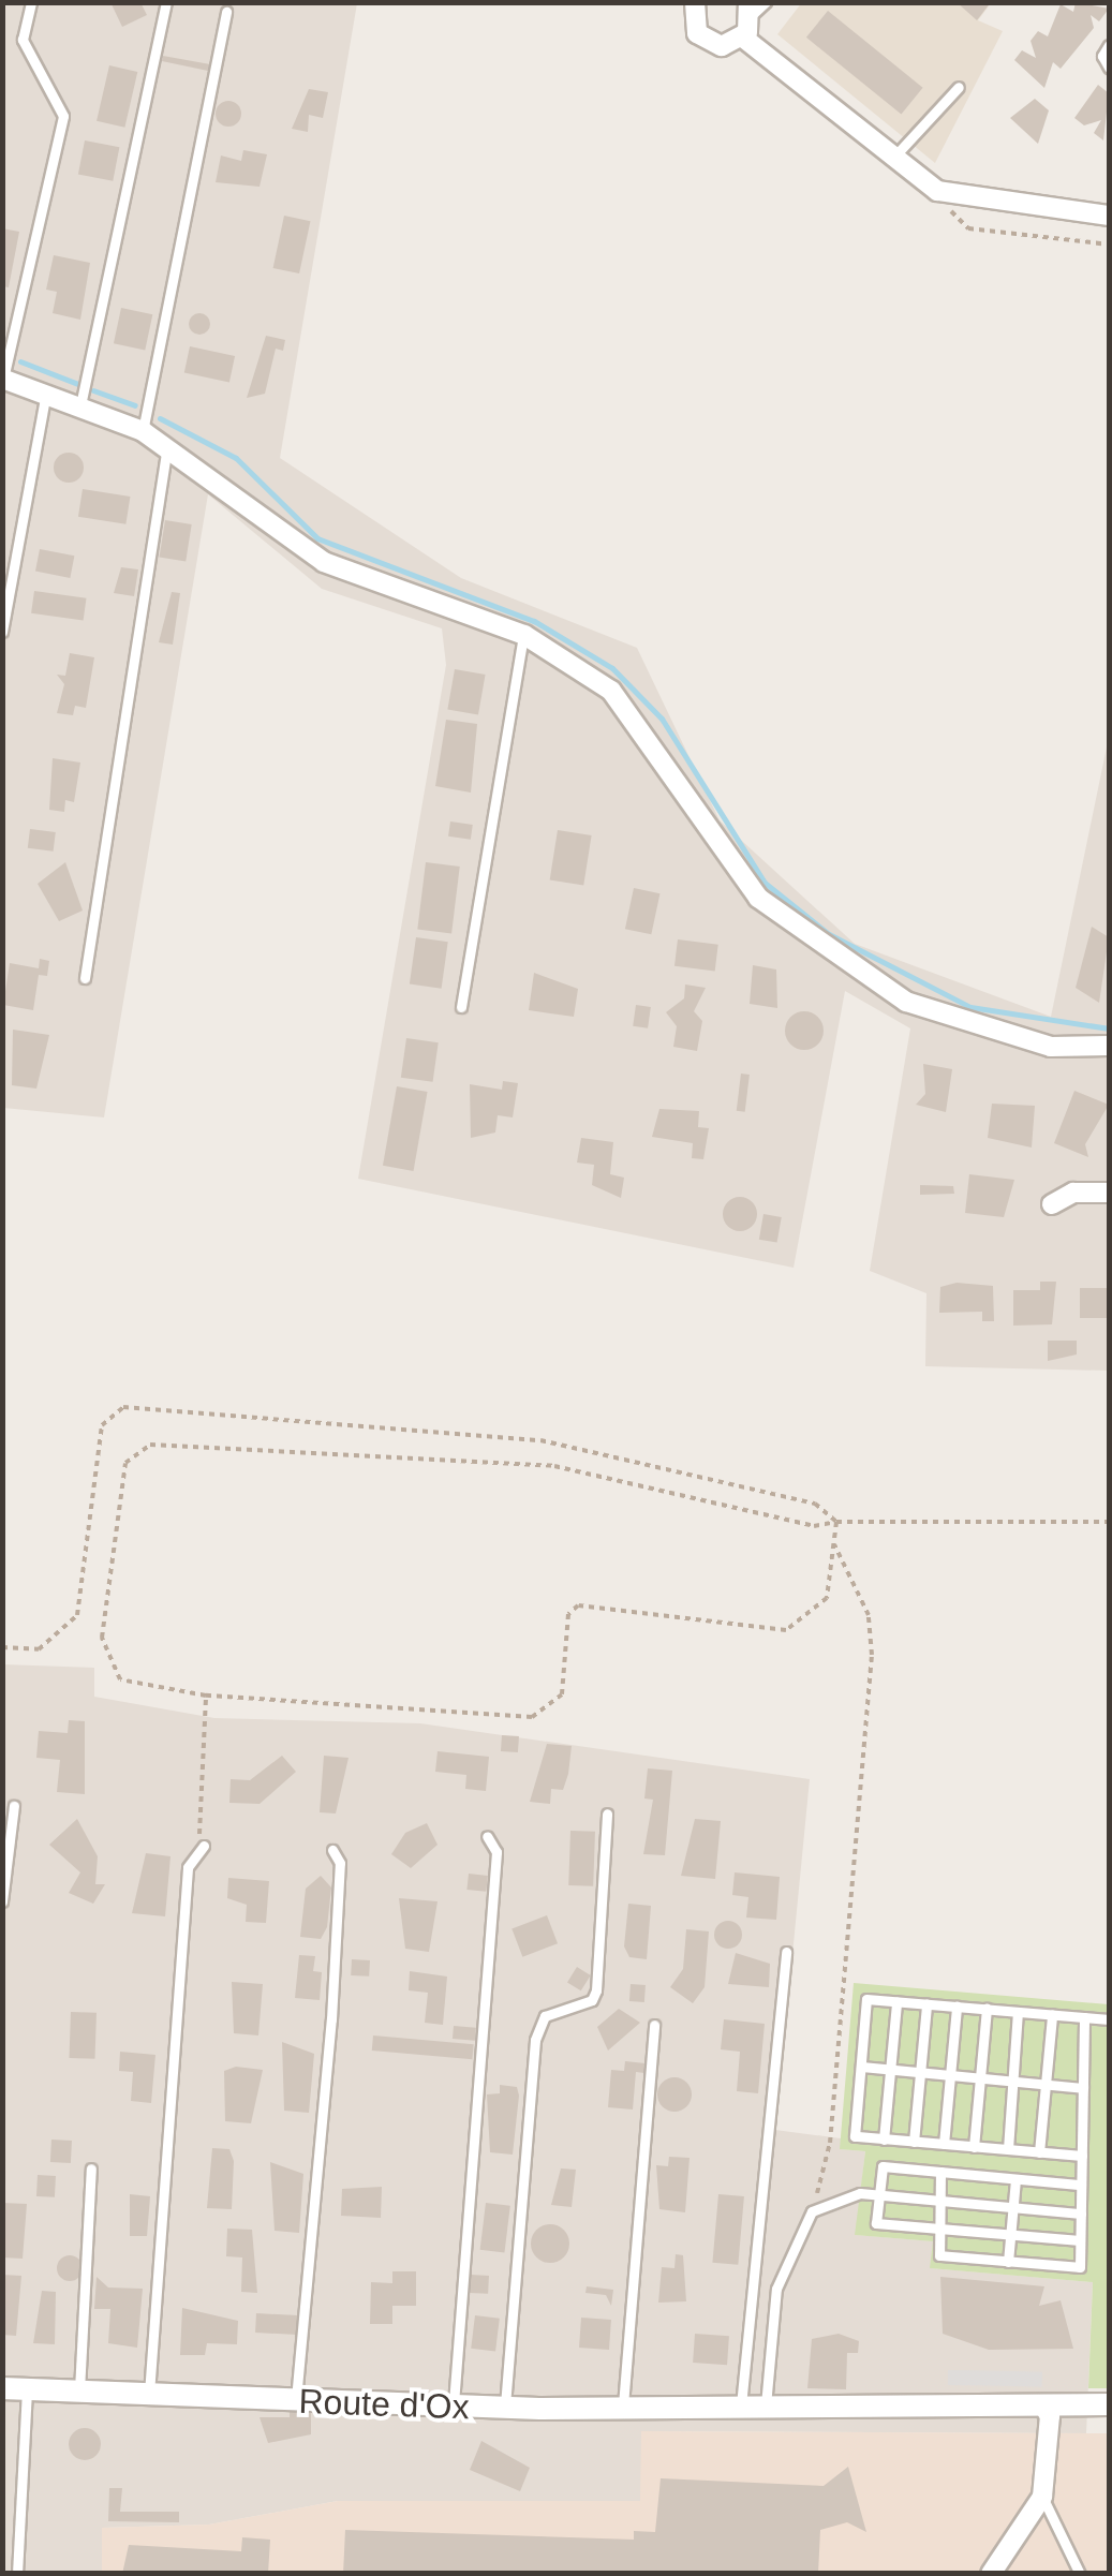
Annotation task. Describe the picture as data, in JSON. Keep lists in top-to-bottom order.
{
  "streets": {
    "street": ["Route d'Ox"]
  }
}
